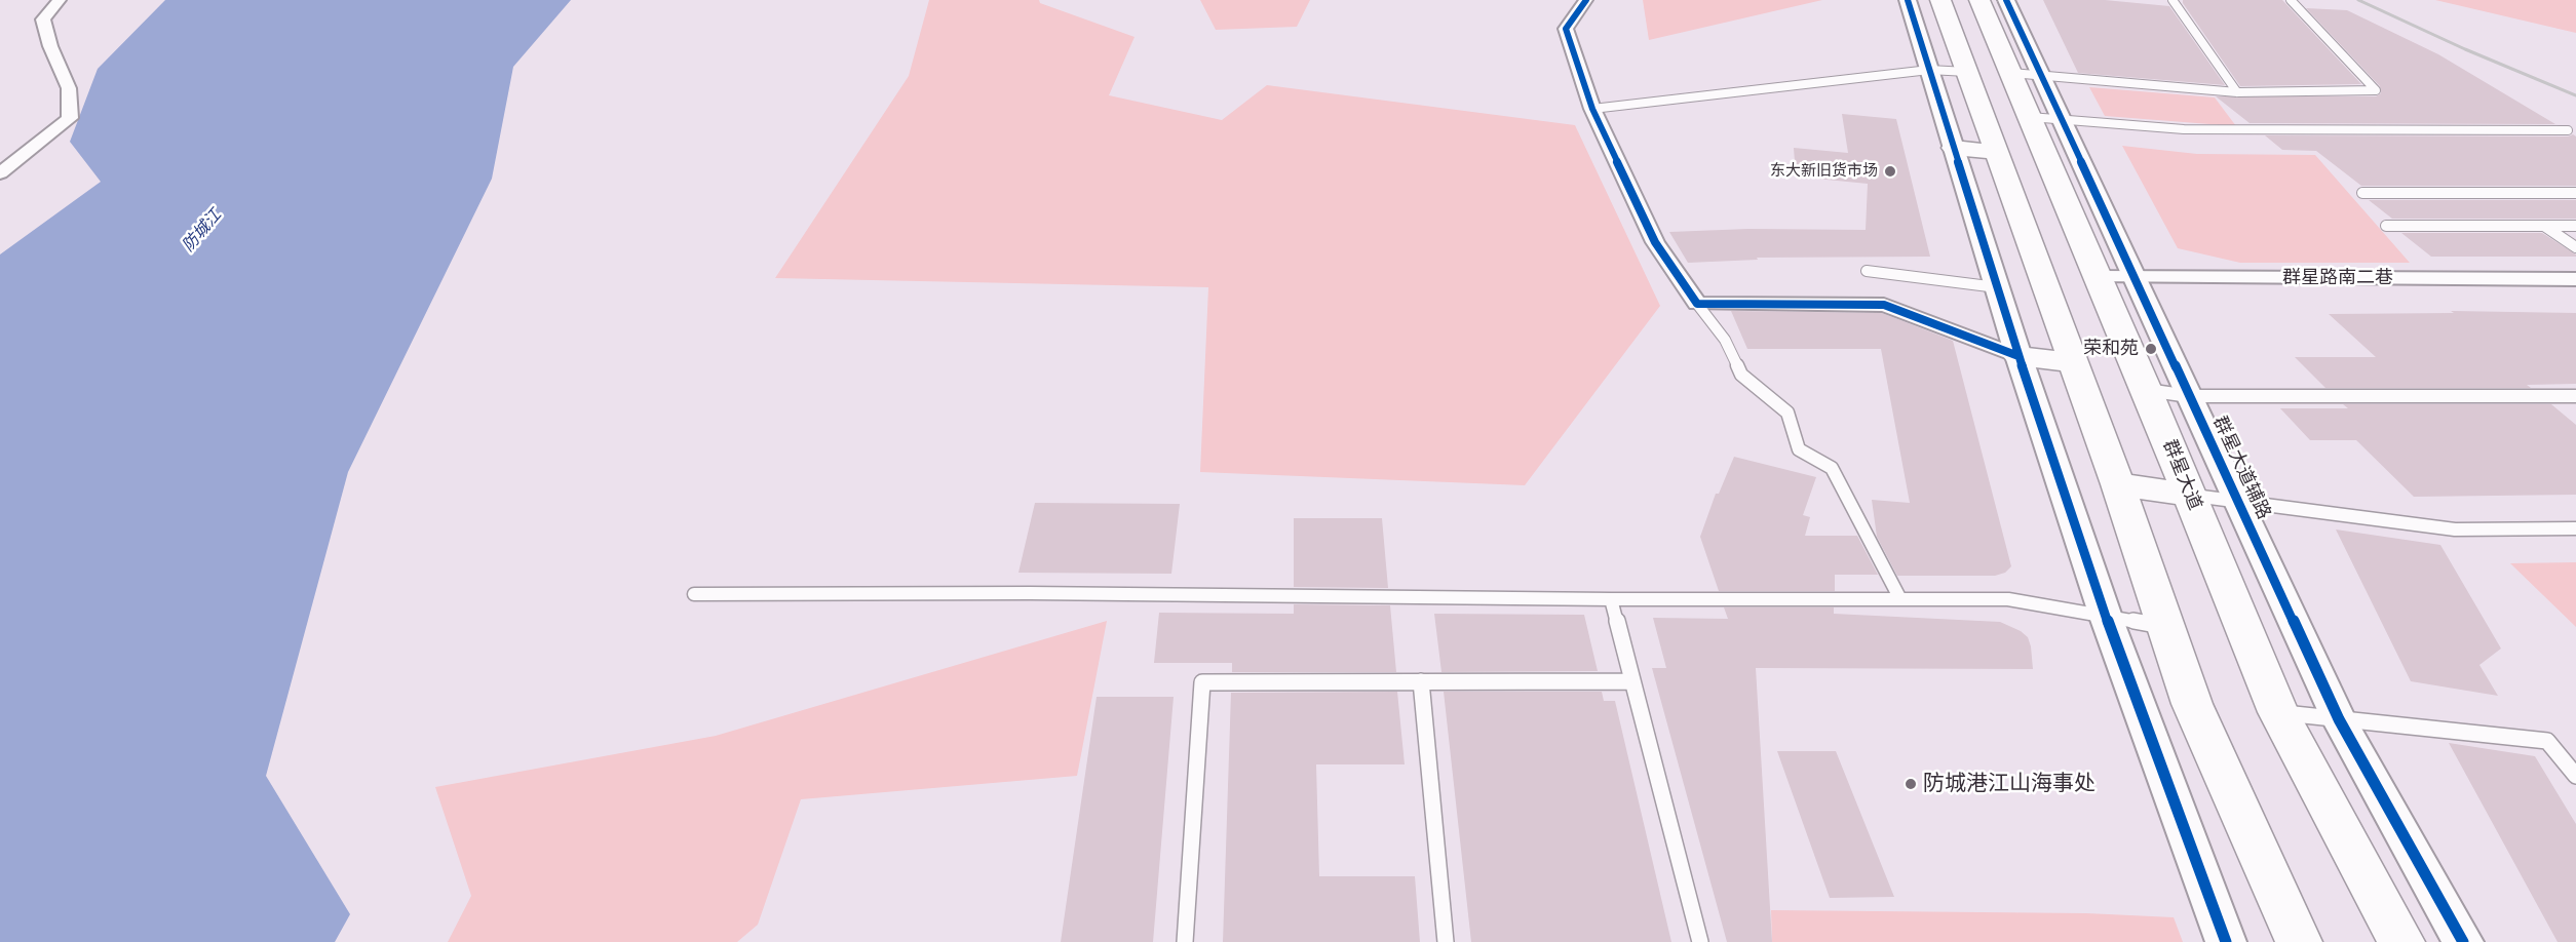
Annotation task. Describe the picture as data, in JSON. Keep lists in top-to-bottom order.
{
  "streets": {
    "highway": ["群星大道"],
    "street": ["群星路南二巷", "群星大道辅路"]
  },
  "crossings": [
    ["群星路南二巷", "群星大道辅路"],
    ["群星路南二巷", "群星大道"],
    ["群星大道辅路", "群星大道"]
  ],
  "water": ["防城江"],
  "places": ["东大新旧货市场", "荣和苑", "防城港江山海事处"]
}
